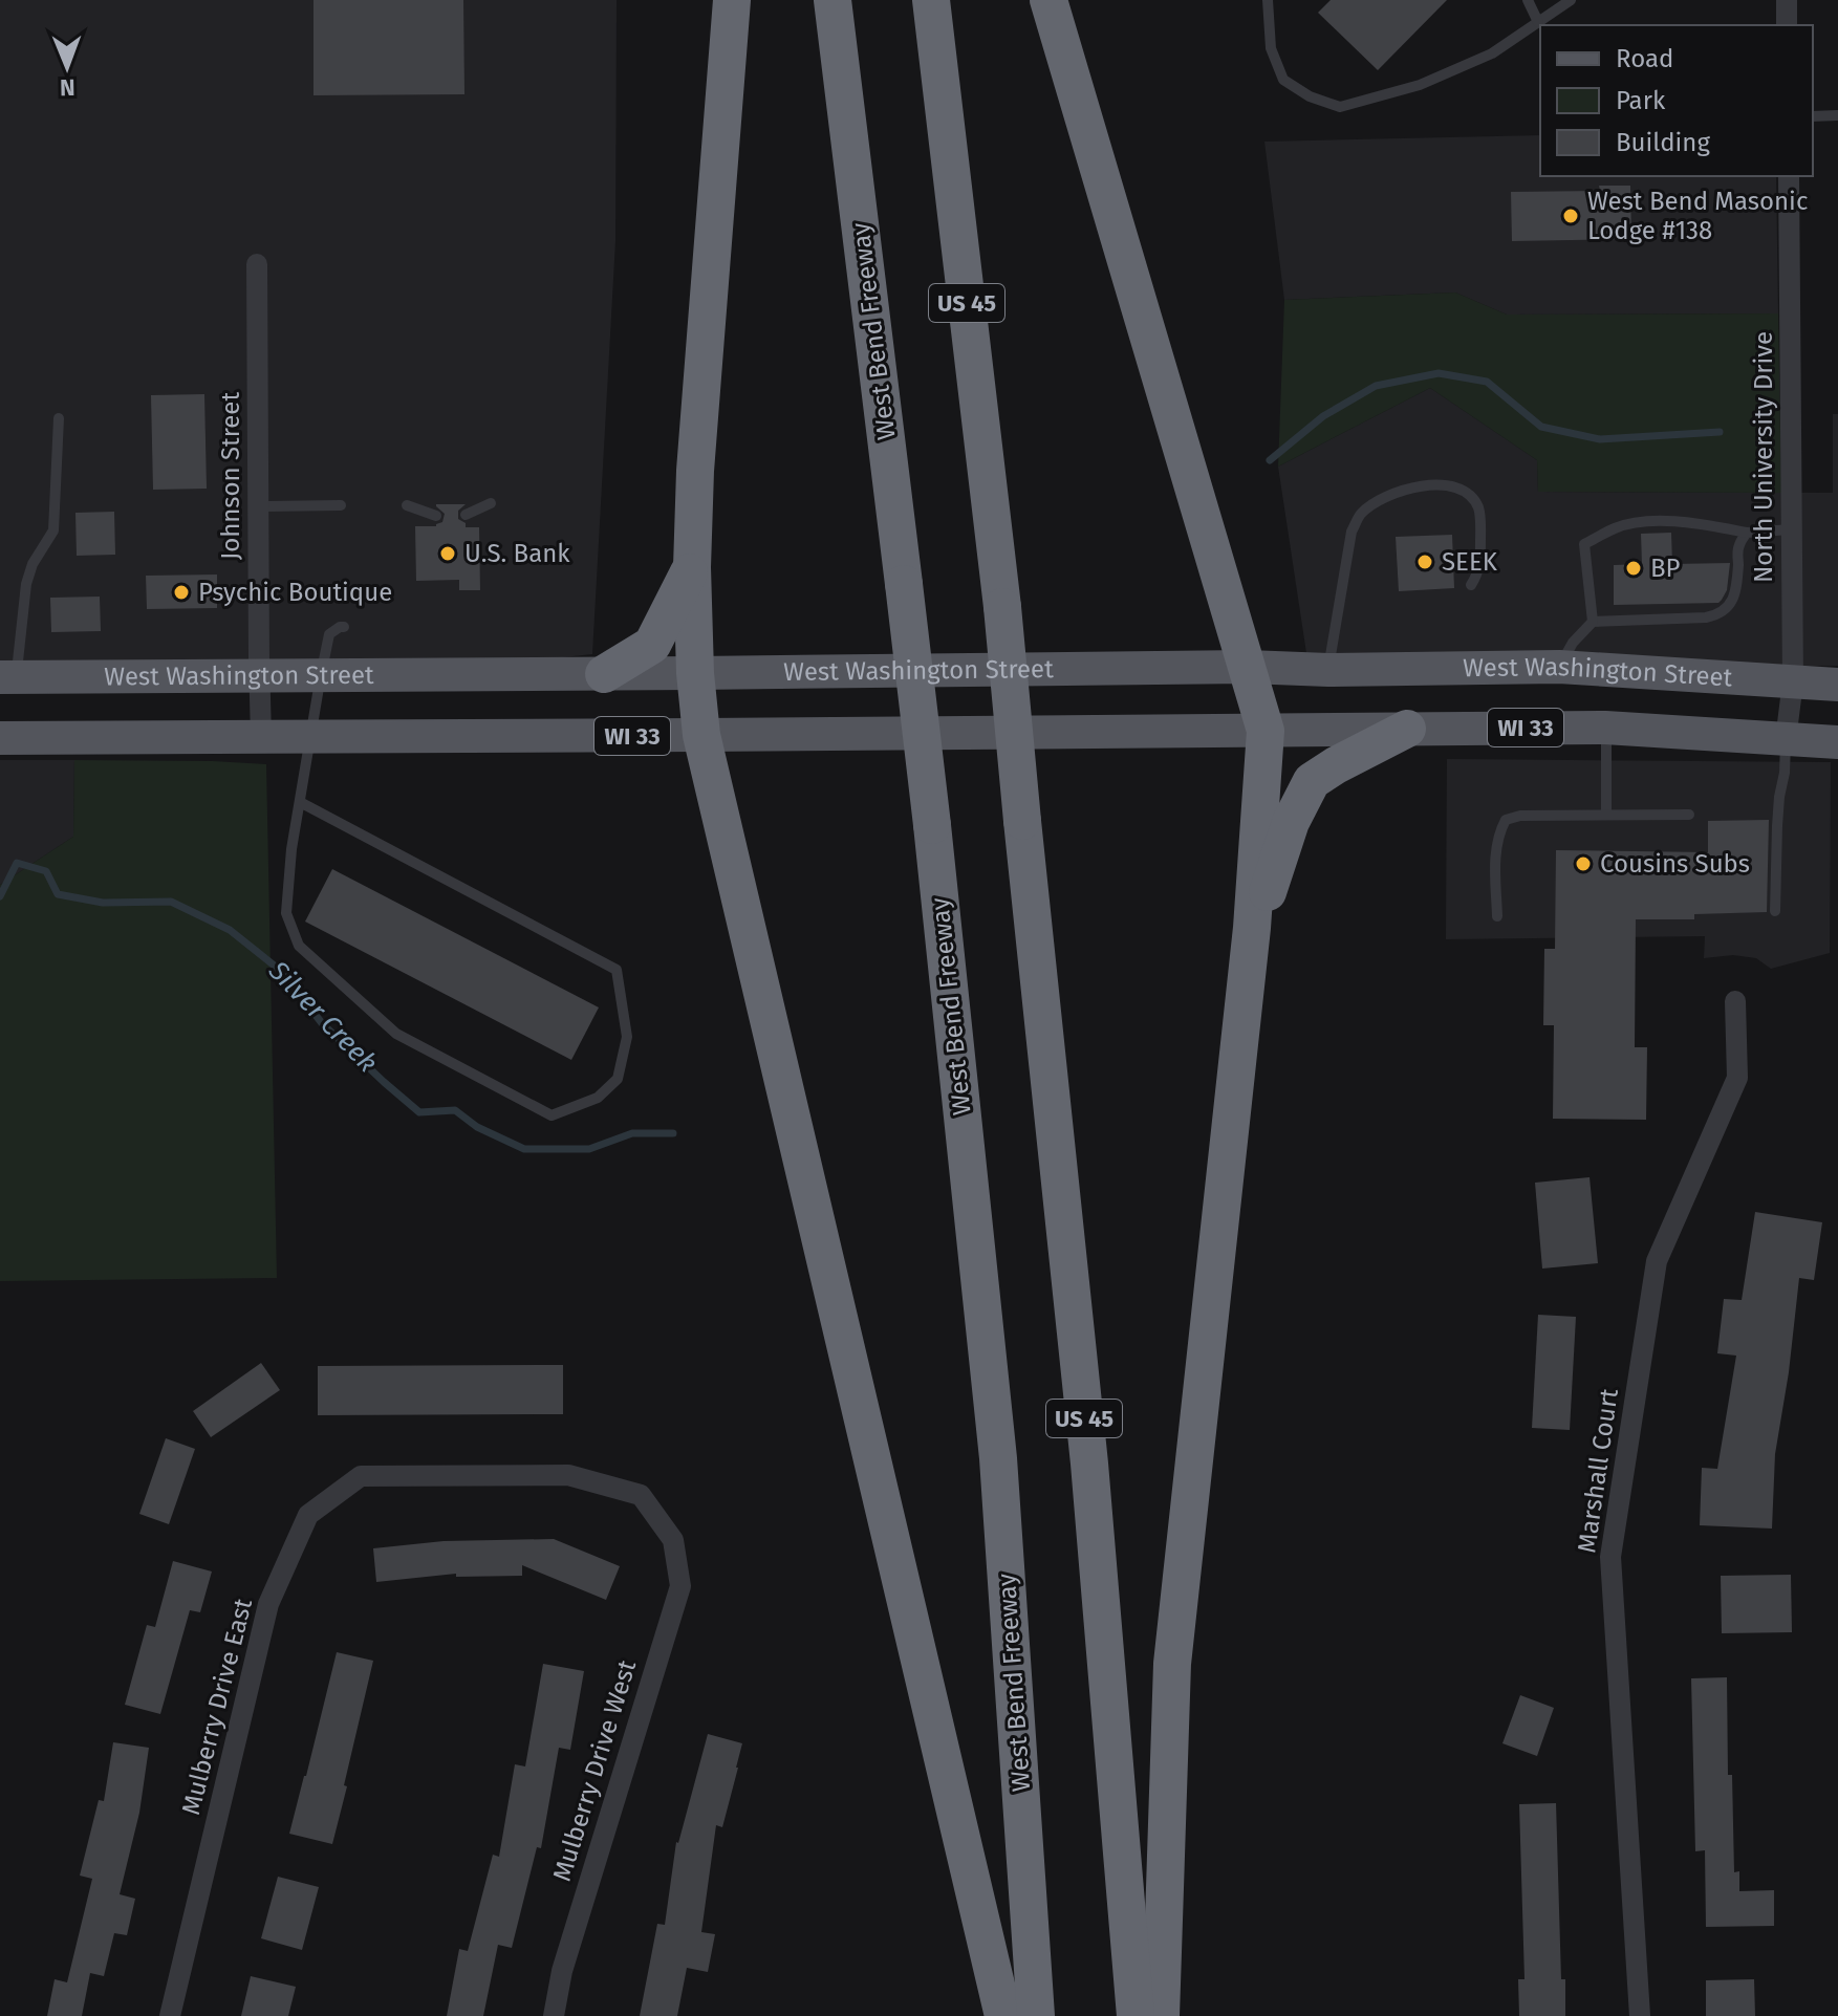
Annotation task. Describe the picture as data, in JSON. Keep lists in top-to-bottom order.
{
  "streets": {
    "highway": ["US 45", "West Bend Freeway"],
    "main road": ["West Washington Street", "WI 33"],
    "street": [
      "North University Drive",
      "Johnson Street",
      "Marshall Court",
      "Mulberry Drive East",
      "Mulberry Drive West"
    ]
  },
  "crossings": [
    ["North University Drive", "West Washington Street"],
    ["North University Drive", "WI 33"],
    ["Johnson Street", "West Washington Street"],
    ["Johnson Street", "WI 33"],
    ["Mulberry Drive East", "Mulberry Drive West"]
  ],
  "water": ["Silver Creek"],
  "places": [
    "West Bend Masonic Lodge #138",
    "U.S. Bank",
    "SEEK",
    "BP",
    "Psychic Boutique",
    "Cousins Subs"
  ],
  "legend": ["Road", "Park", "Building"],
  "north": "bottom"
}
